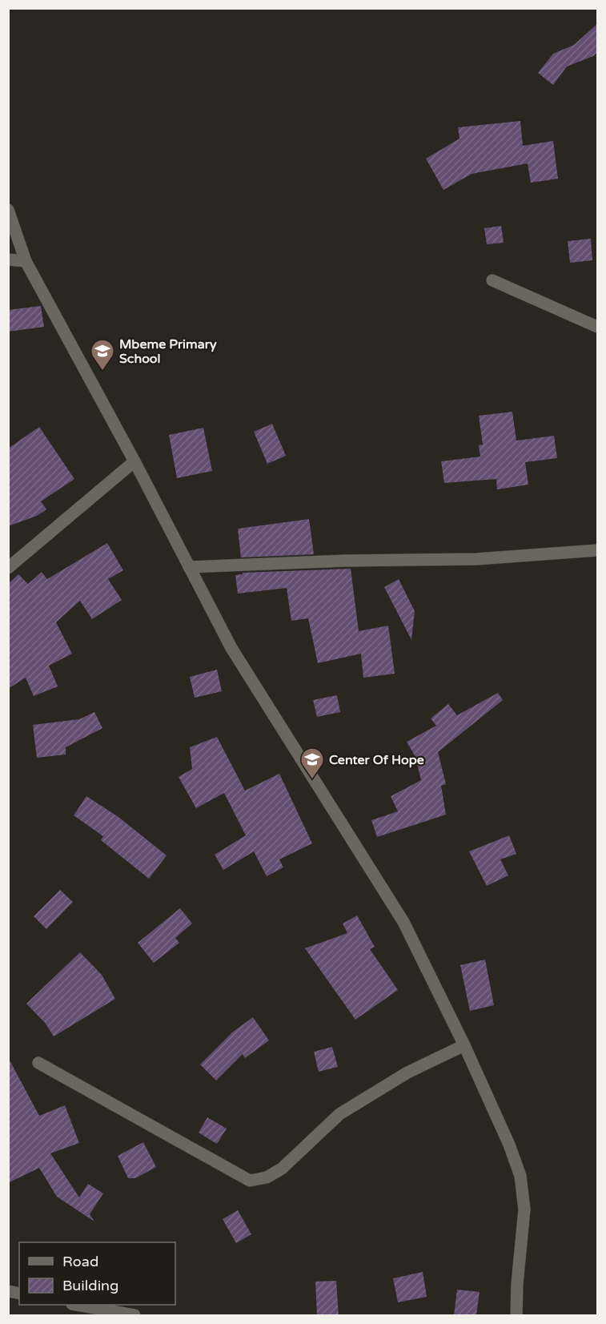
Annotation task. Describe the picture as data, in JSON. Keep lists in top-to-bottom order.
{
  "places": {
    "school or university": ["Mbeme Primary School", "Center Of Hope"]
  },
  "legend": ["Road", "Building"]
}
